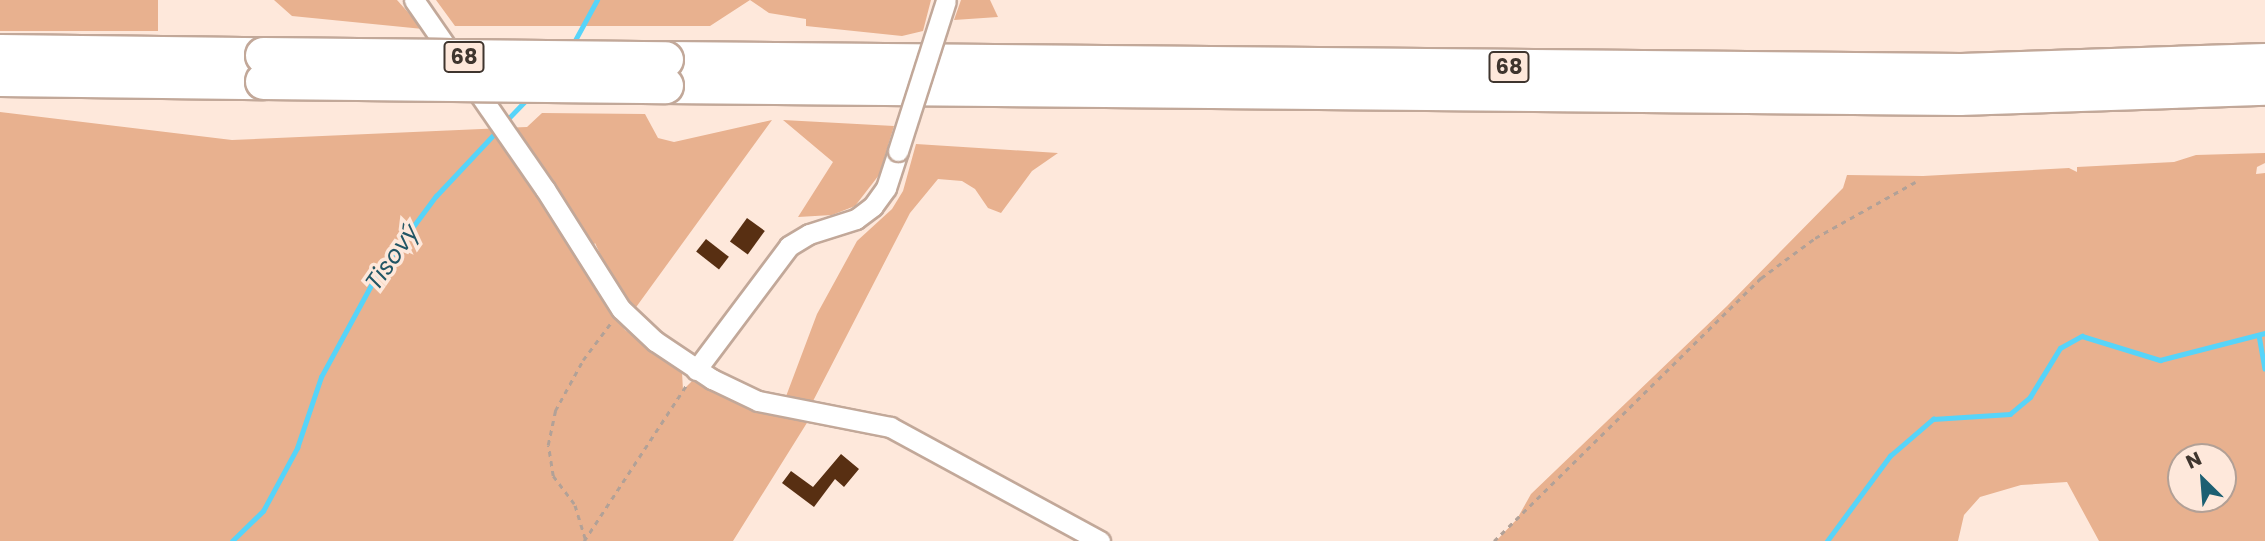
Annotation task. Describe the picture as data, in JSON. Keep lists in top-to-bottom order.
{
  "streets": {
    "highway": ["68"]
  },
  "water": ["Tisový"],
  "north": "top left"
}
